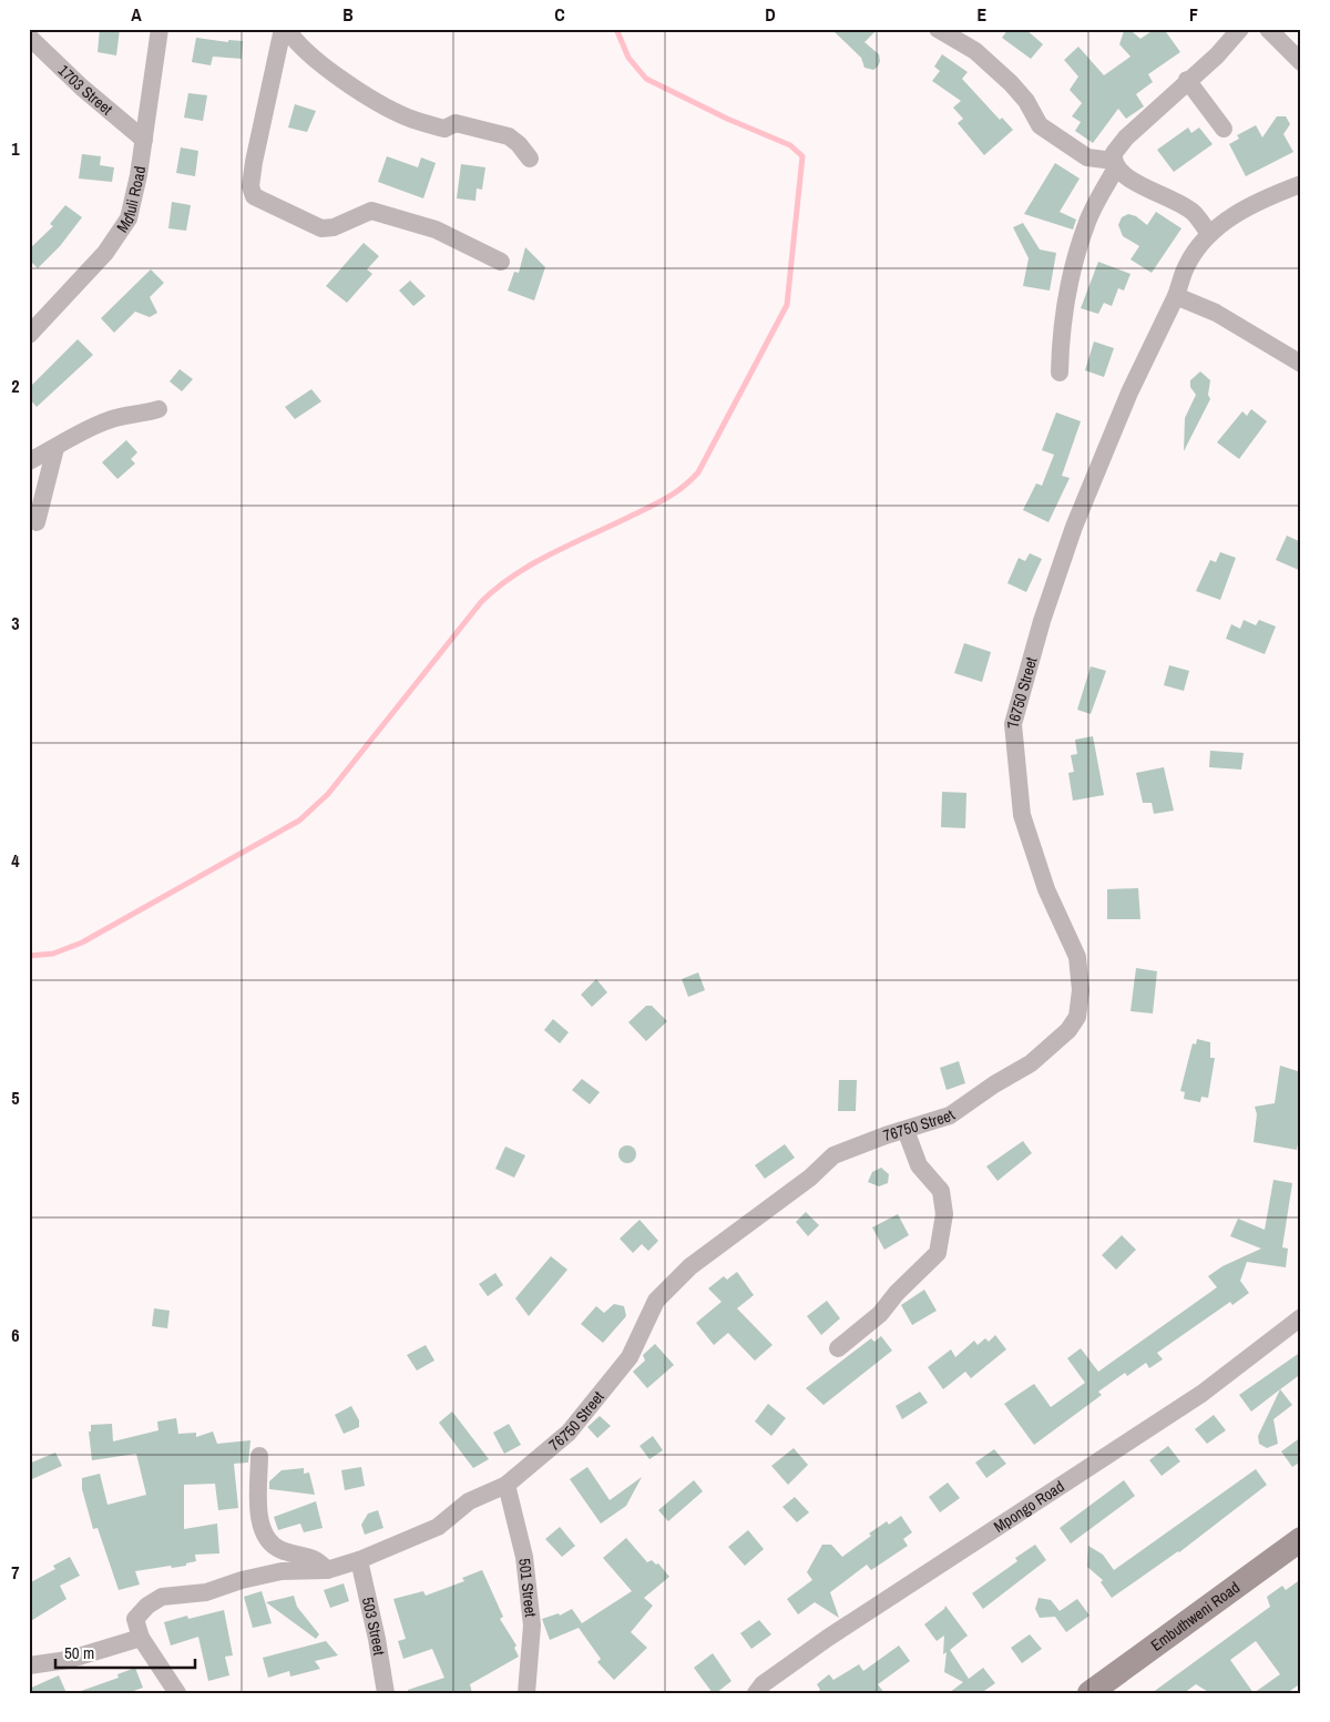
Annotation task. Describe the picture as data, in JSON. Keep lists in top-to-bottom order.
{
  "streets": {
    "street": [
      "1703 Street",
      "Mdluli Road",
      "76750 Street",
      "Mpongo Road",
      "501 Street",
      "Embuthweni Road",
      "503 Street"
    ]
  },
  "crossings": [
    ["1703 Street", "Mdluli Road"],
    ["76750 Street", "501 Street"],
    ["76750 Street", "503 Street"]
  ],
  "scale_bar": "50 m",
  "grid": {
    "columns": [
      "A",
      "B",
      "C",
      "D",
      "E",
      "F"
    ],
    "rows": [
      "1",
      "2",
      "3",
      "4",
      "5",
      "6",
      "7"
    ]
  }
}
